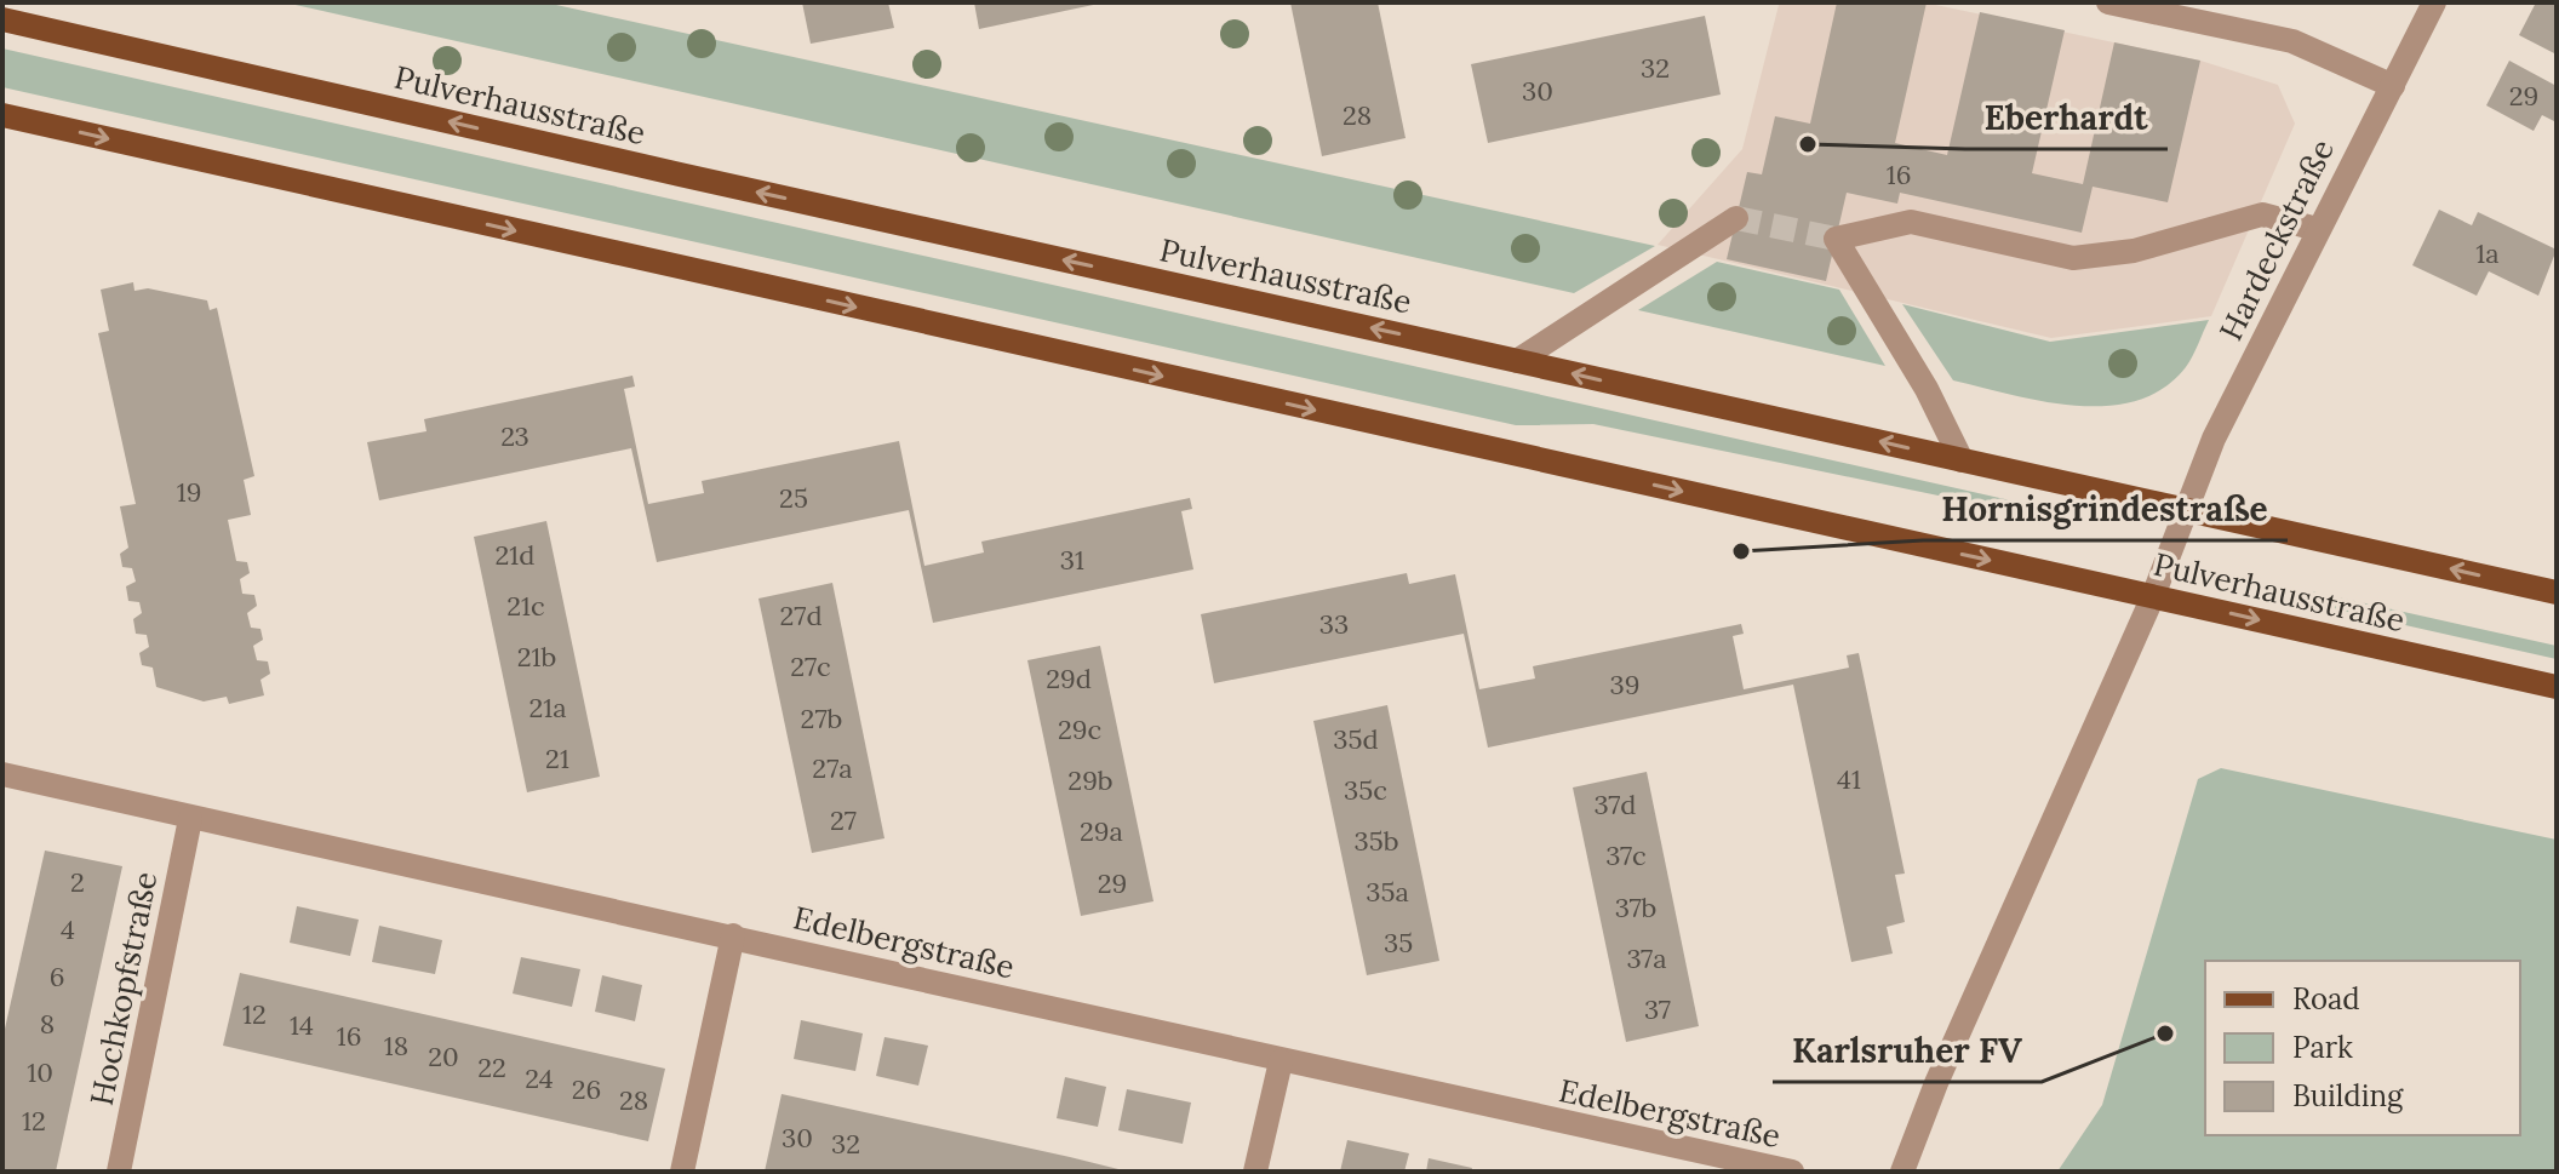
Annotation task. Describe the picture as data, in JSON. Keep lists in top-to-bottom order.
{
  "streets": {
    "main road": ["Pulverhausstraße"],
    "street": ["Hardeckstraße", "Edelbergstraße", "Hochkopfstraße"]
  },
  "crossings": [
    ["Pulverhausstraße", "Hardeckstraße"],
    ["Edelbergstraße", "Hochkopfstraße"]
  ],
  "places": ["Eberhardt", "Hornisgrindestraße", "Karlsruher FV"],
  "house_numbers": [
    "32",
    "30",
    "29",
    "28",
    "16",
    "1a",
    "23",
    "19",
    "25",
    "21d",
    "31",
    "21c",
    "27d",
    "33",
    "21b",
    "27c",
    "29d",
    "39",
    "21a",
    "27b",
    "29c",
    "35d",
    "21",
    "27a",
    "41",
    "29b",
    "35c",
    "37d",
    "27",
    "29a",
    "35b",
    "37c",
    "2",
    "29",
    "35a",
    "37b",
    "4",
    "35",
    "37a",
    "6",
    "37",
    "12",
    "8",
    "14",
    "16",
    "18",
    "20",
    "22",
    "10",
    "24",
    "26",
    "28",
    "12",
    "30",
    "32"
  ],
  "legend": ["Road", "Park", "Building"]
}
